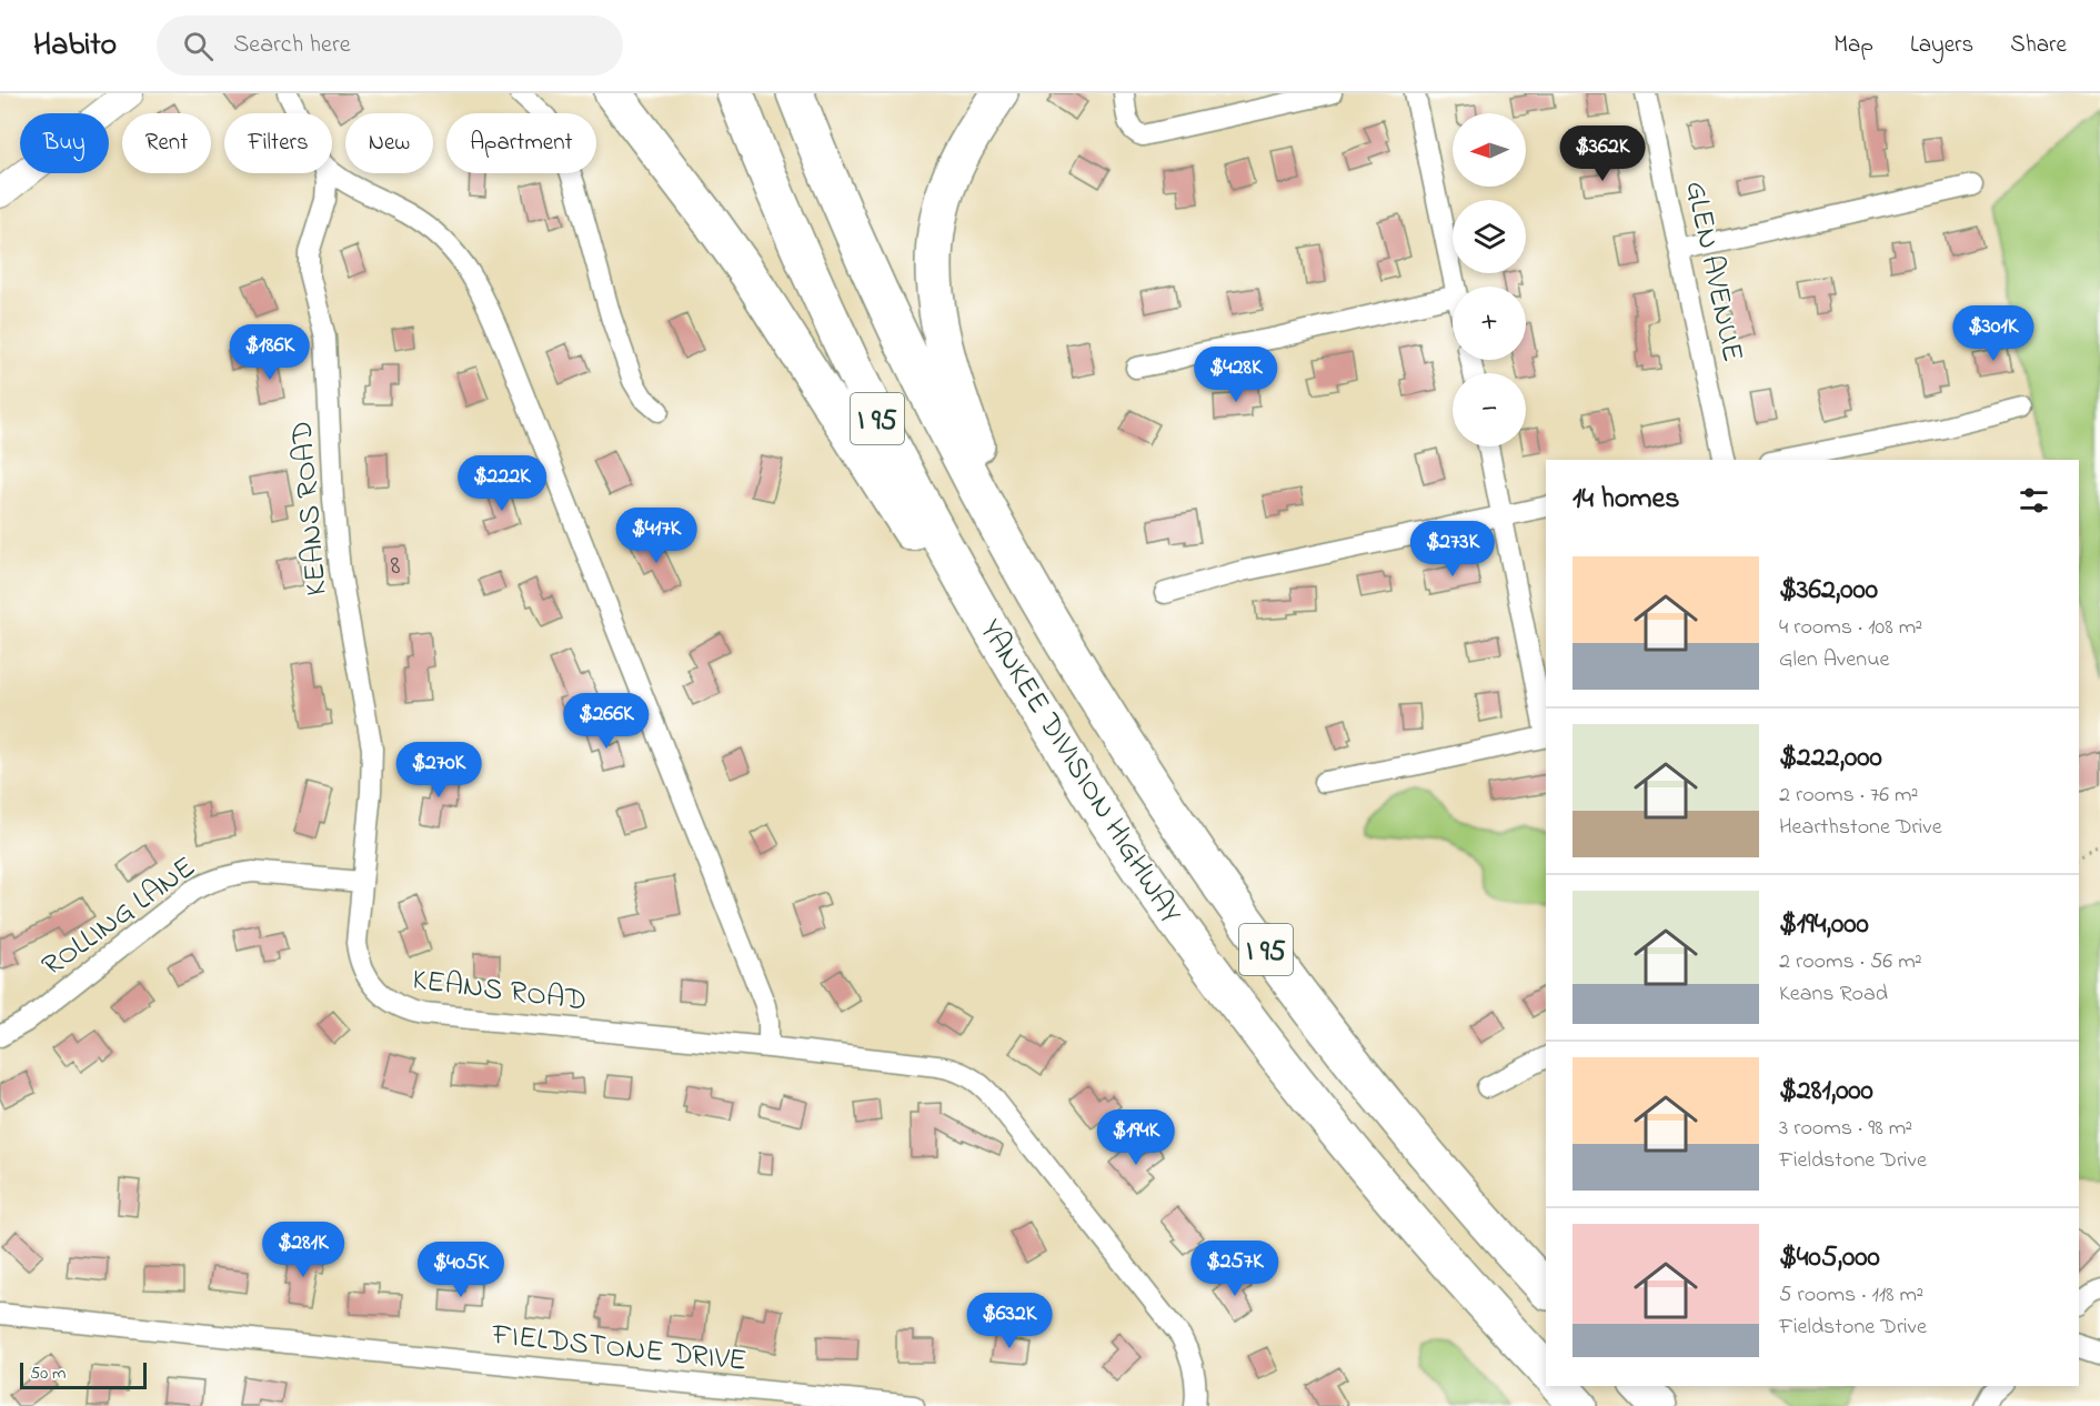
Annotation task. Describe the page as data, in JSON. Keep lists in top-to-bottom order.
{
  "streets": {
    "highway": ["I 95", "YANKEE DIVISION HIGHWAY"],
    "street": [
      "GLEN AVENUE",
      "KEANS ROAD",
      "ROLLING LANE",
      "FIELDSTONE DRIVE"
    ]
  },
  "crossings": [
    ["KEANS ROAD", "ROLLING LANE"]
  ],
  "house_numbers": ["8"],
  "scale_bar": "50 m",
  "north": "left",
  "page": {
    "header": "Habito",
    "search": "Search here",
    "nav": ["Map", "Layers", "Share"],
    "map_buttons": ["+", "−"],
    "chip": [
      "Buy",
      "Rent",
      "Filters",
      "New",
      "Apartment"
    ],
    "price": [
      "$362K",
      "$301K",
      "$186K",
      "$428K",
      "$222K",
      "$417K",
      "$273K",
      "$266K",
      "$270K",
      "$194K",
      "$281K",
      "$257K",
      "$405K",
      "$632K"
    ],
    "heading": "14 homes",
    "list": [
      {
        "name": "$362,000",
        "note": "4 rooms · 108 m² · Glen Avenue"
      },
      {
        "name": "$222,000",
        "note": "2 rooms · 76 m² · Hearthstone Drive"
      },
      {
        "name": "$194,000",
        "note": "2 rooms · 56 m² · Keans Road"
      },
      {
        "name": "$281,000",
        "note": "3 rooms · 98 m² · Fieldstone Drive"
      },
      {
        "name": "$405,000",
        "note": "5 rooms · 118 m² · Fieldstone Drive"
      }
    ],
    "scale": "50 m"
  }
}
